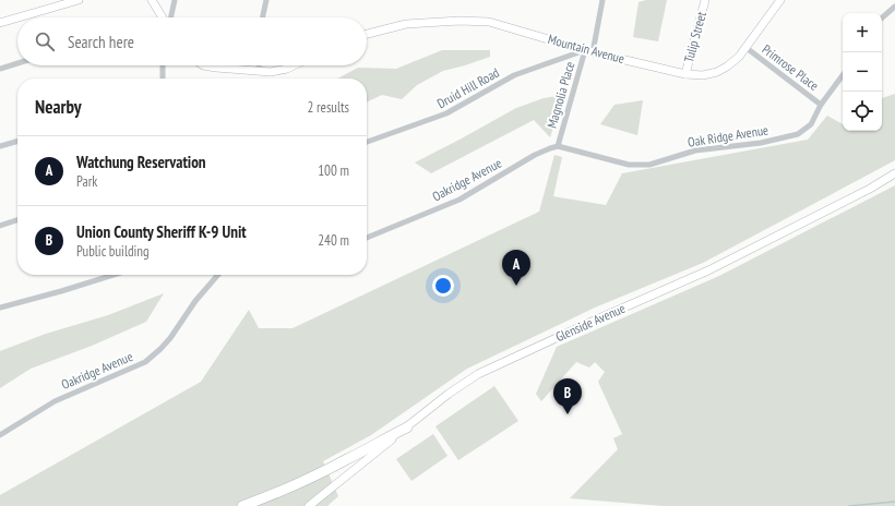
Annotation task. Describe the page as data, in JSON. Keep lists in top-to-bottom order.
{
  "streets": {
    "main road": ["Tulip Street", "Mountain Avenue", "Glenside Avenue"],
    "street": [
      "Primrose Place",
      "Druid Hill Road",
      "Magnolia Place",
      "Oak Ridge Avenue",
      "Oakridge Avenue"
    ]
  },
  "crossings": [
    ["Tulip Street", "Mountain Avenue"],
    ["Mountain Avenue", "Primrose Place"],
    ["Mountain Avenue", "Druid Hill Road"],
    ["Mountain Avenue", "Magnolia Place"],
    ["Primrose Place", "Oak Ridge Avenue"],
    ["Druid Hill Road", "Magnolia Place"],
    ["Magnolia Place", "Oak Ridge Avenue"],
    ["Magnolia Place", "Oakridge Avenue"],
    ["Oak Ridge Avenue", "Oakridge Avenue"]
  ],
  "page": {
    "map_buttons": ["+", "−"],
    "search": "Search here",
    "heading": ["Nearby", "2 results"],
    "list": [
      {
        "mark": "A",
        "name": "Watchung Reservation",
        "note": "Park",
        "value": "100 m"
      },
      {
        "mark": "B",
        "name": "Union County Sheriff K-9 Unit",
        "note": "Public building",
        "value": "240 m"
      }
    ],
    "pins": ["A", "B"]
  }
}
